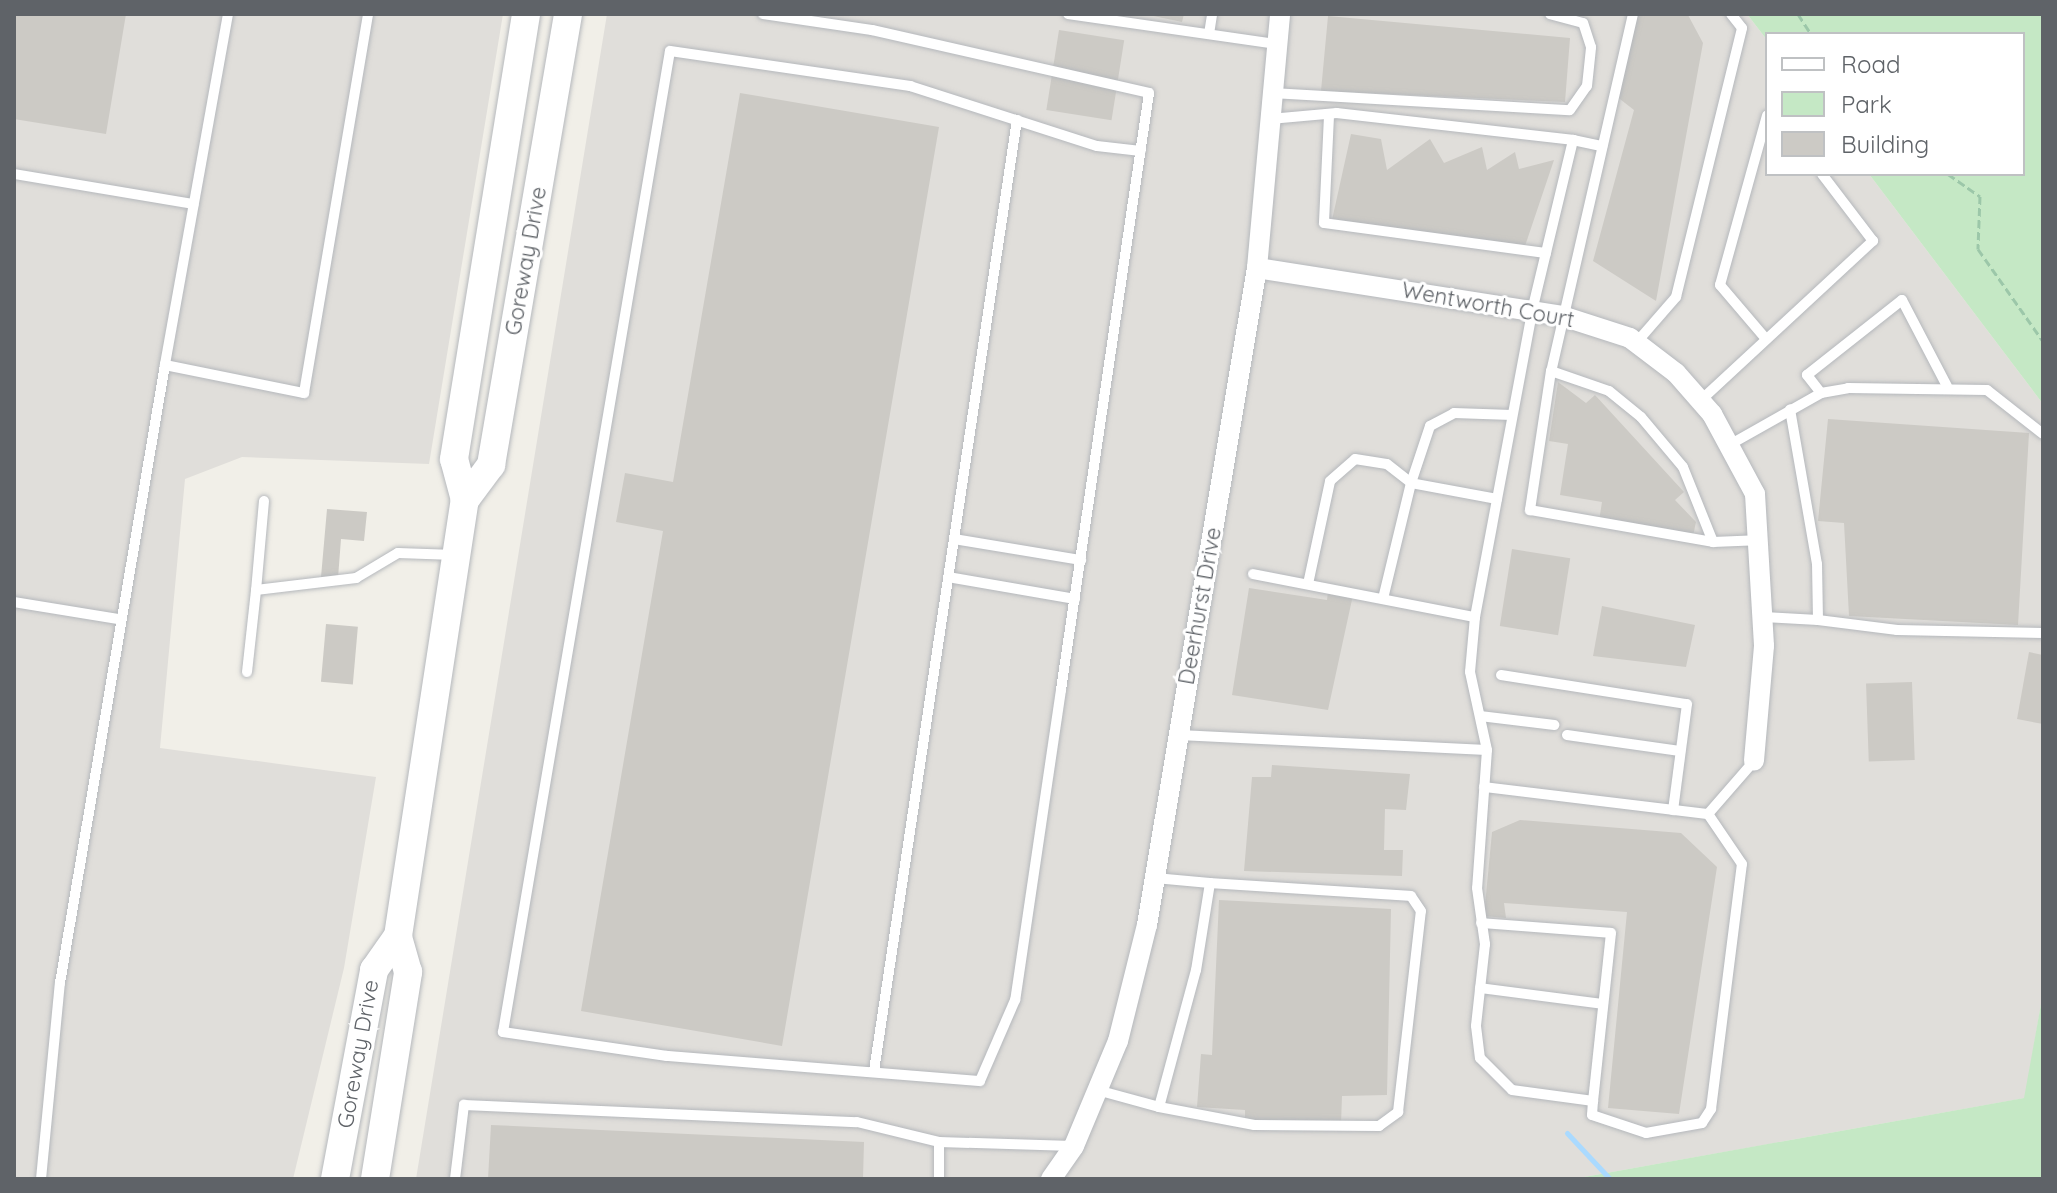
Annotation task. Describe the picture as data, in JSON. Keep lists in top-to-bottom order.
{
  "streets": {
    "main road": ["Goreway Drive"],
    "street": ["Wentworth Court", "Deerhurst Drive"]
  },
  "crossings": [
    ["Wentworth Court", "Deerhurst Drive"]
  ],
  "legend": ["Road", "Park", "Building"]
}
